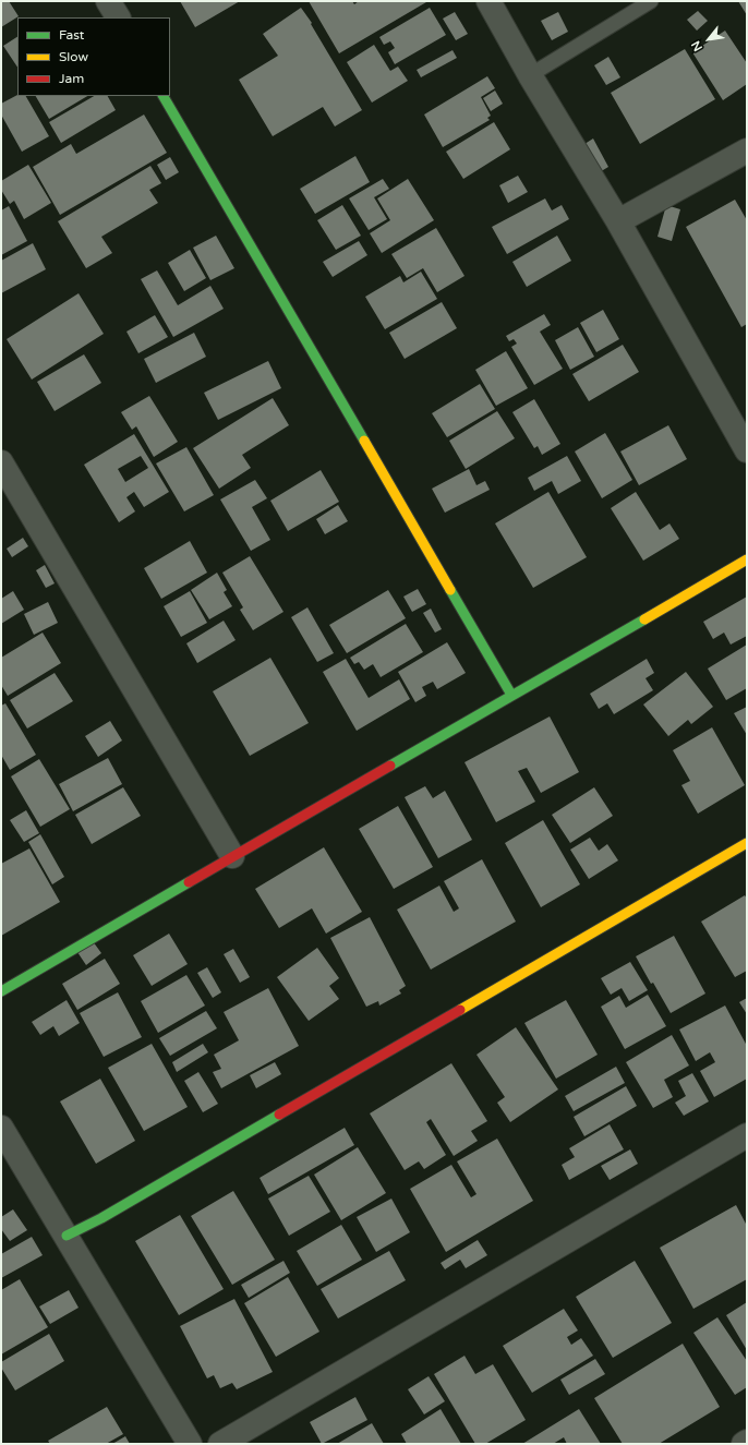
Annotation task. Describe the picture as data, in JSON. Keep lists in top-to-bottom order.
{
  "legend": ["Fast", "Slow", "Jam"],
  "north": "bottom left"
}
